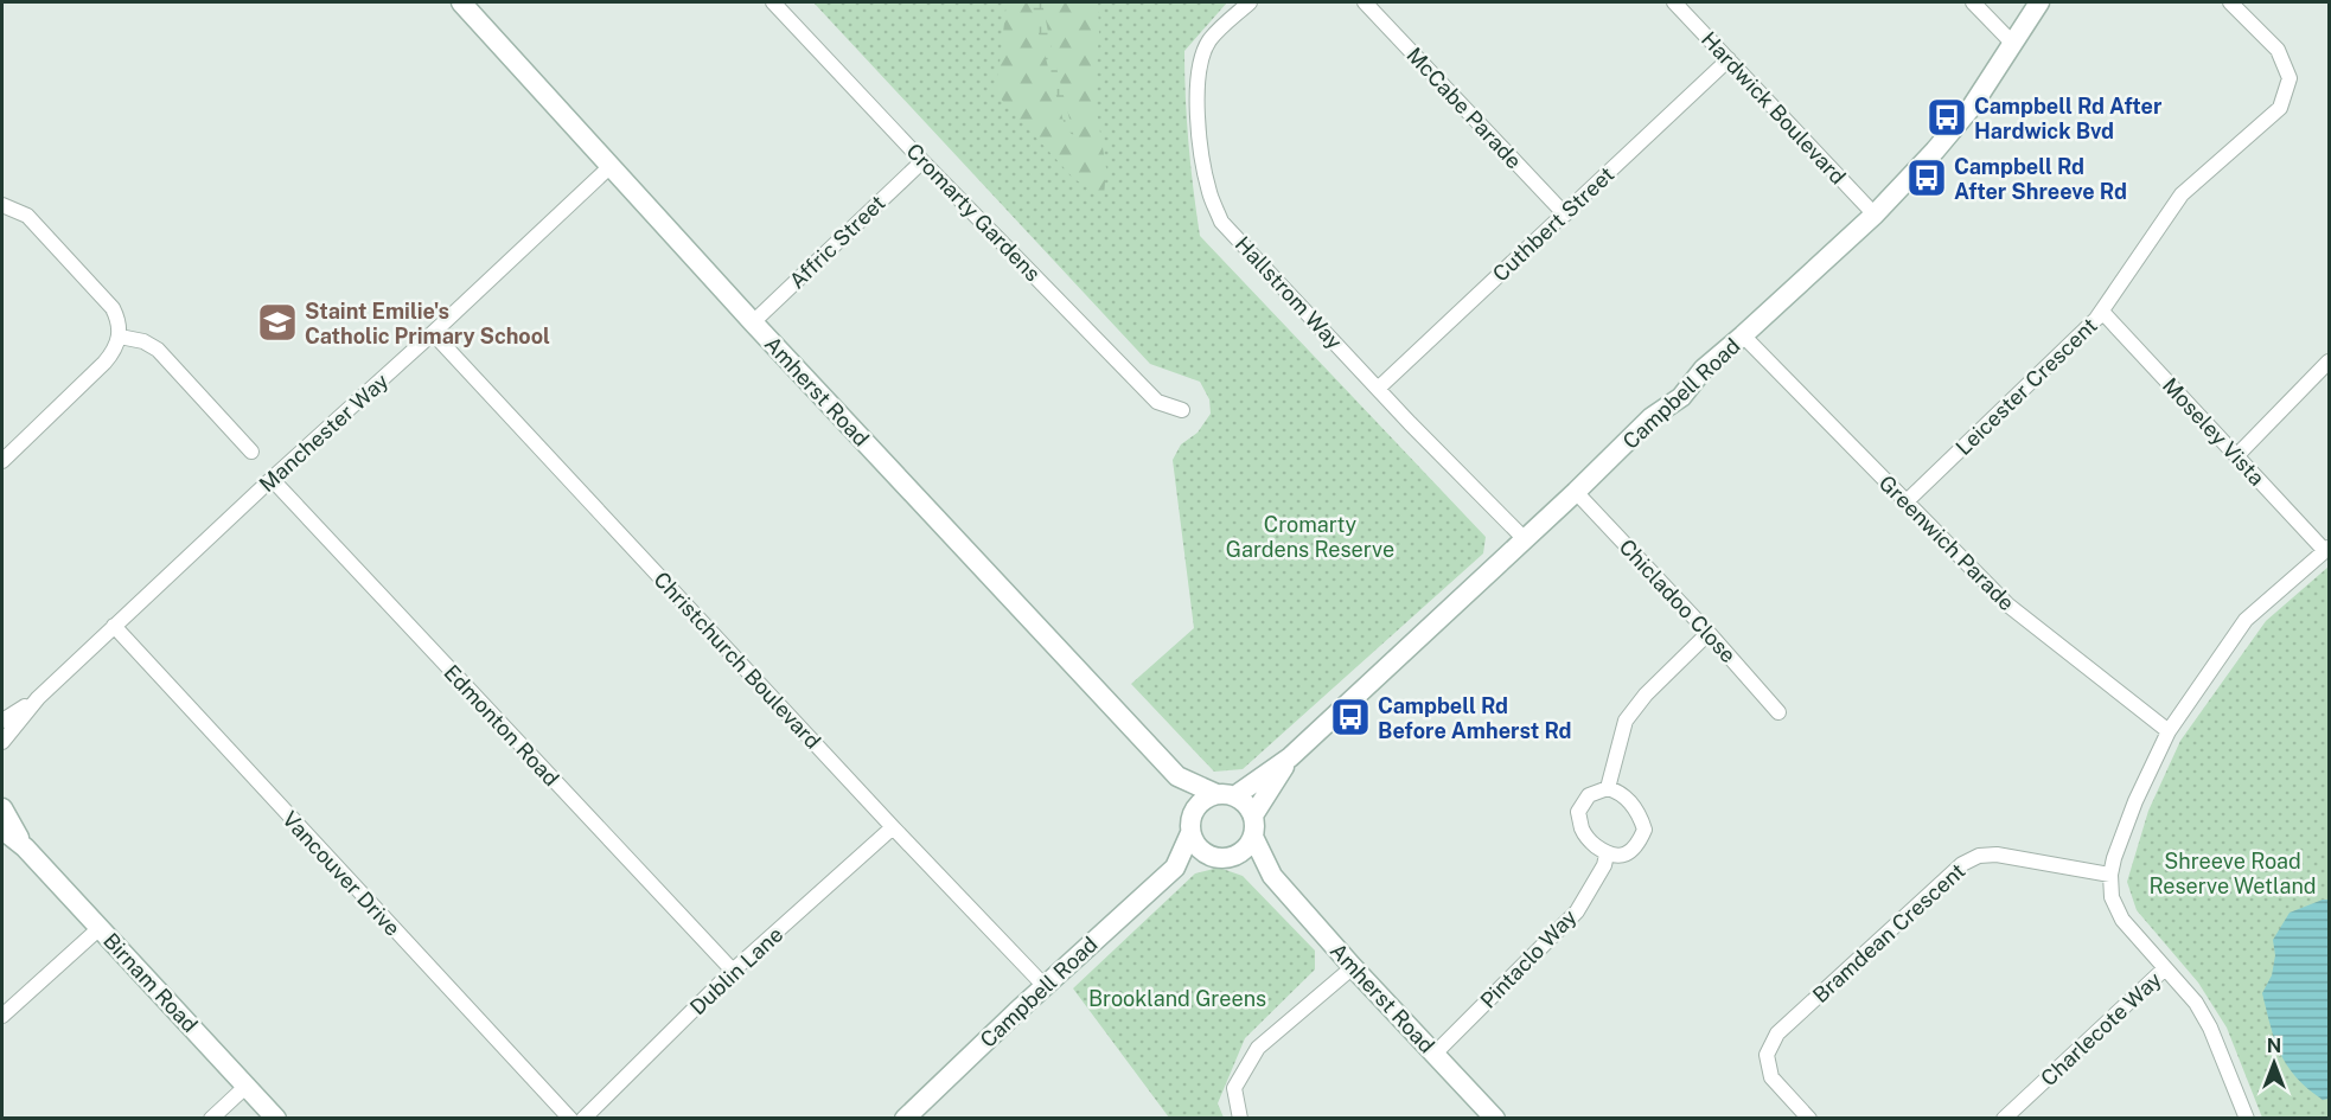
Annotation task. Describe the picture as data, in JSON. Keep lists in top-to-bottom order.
{
  "streets": {
    "street": [
      "McCabe Parade",
      "Hardwick Boulevard",
      "Cromarty Gardens",
      "Cuthbert Street",
      "Affric Street",
      "Hallstrom Way",
      "Leicester Crescent",
      "Amherst Road",
      "Campbell Road",
      "Moseley Vista",
      "Manchester Way",
      "Greenwich Parade",
      "Chicladoo Close",
      "Christchurch Boulevard",
      "Edmonton Road",
      "Vancouver Drive",
      "Bramdean Crescent",
      "Pintaclo Way",
      "Dublin Lane",
      "Birnam Road",
      "Charlecote Way"
    ]
  },
  "crossings": [
    ["McCabe Parade", "Cuthbert Street"],
    ["Hardwick Boulevard", "Cuthbert Street"],
    ["Hardwick Boulevard", "Campbell Road"],
    ["Cromarty Gardens", "Affric Street"],
    ["Cuthbert Street", "Hallstrom Way"],
    ["Affric Street", "Amherst Road"],
    ["Hallstrom Way", "Campbell Road"],
    ["Leicester Crescent", "Moseley Vista"],
    ["Leicester Crescent", "Greenwich Parade"],
    ["Amherst Road", "Campbell Road"],
    ["Amherst Road", "Manchester Way"],
    ["Amherst Road", "Pintaclo Way"],
    ["Campbell Road", "Greenwich Parade"],
    ["Campbell Road", "Chicladoo Close"],
    ["Campbell Road", "Christchurch Boulevard"],
    ["Manchester Way", "Christchurch Boulevard"],
    ["Manchester Way", "Edmonton Road"],
    ["Manchester Way", "Vancouver Drive"],
    ["Christchurch Boulevard", "Dublin Lane"],
    ["Edmonton Road", "Dublin Lane"]
  ],
  "parks": ["Cromarty Gardens Reserve", "Shreeve Road Reserve Wetland", "Brookland Greens"],
  "places": {
    "bus stop": ["Campbell Rd After Hardwick Bvd", "Campbell Rd After Shreeve Rd", "Campbell Rd Before Amherst Rd"],
    "school or university": ["Staint Emilie's Catholic Primary School"]
  },
  "north": "top"
}
